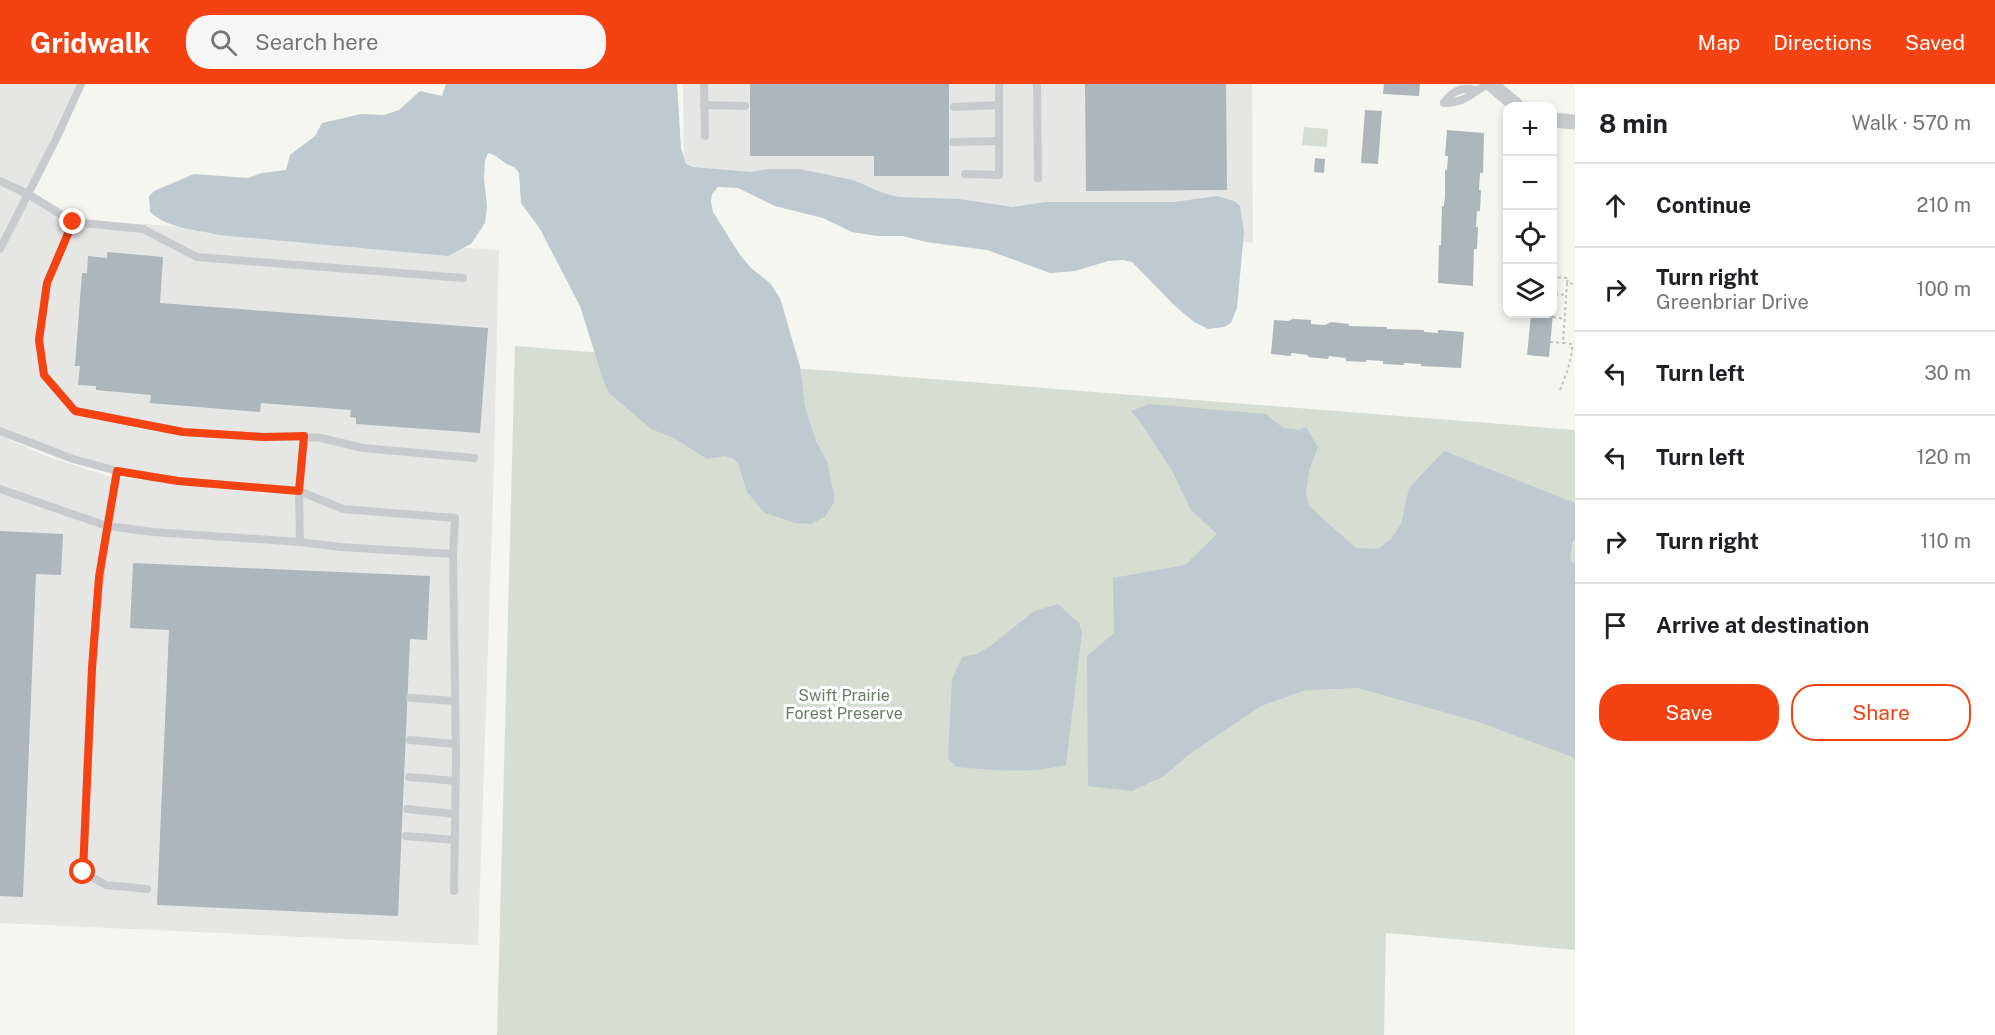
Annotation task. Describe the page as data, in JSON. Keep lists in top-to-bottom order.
{
  "parks": ["Swift Prairie Forest Preserve"],
  "page": {
    "header": "Gridwalk",
    "search": "Search here",
    "nav": ["Map", "Directions", "Saved"],
    "heading": ["8 min", "Walk · 570 m"],
    "map_buttons": ["+", "−"],
    "list": [
      ["Continue", "210 m"],
      ["Turn right", "Greenbriar Drive", "100 m"],
      ["Turn left", "30 m"],
      ["Turn left", "120 m"],
      ["Turn right", "110 m"],
      "Arrive at destination"
    ],
    "buttons": ["Save", "Share"]
  }
}
